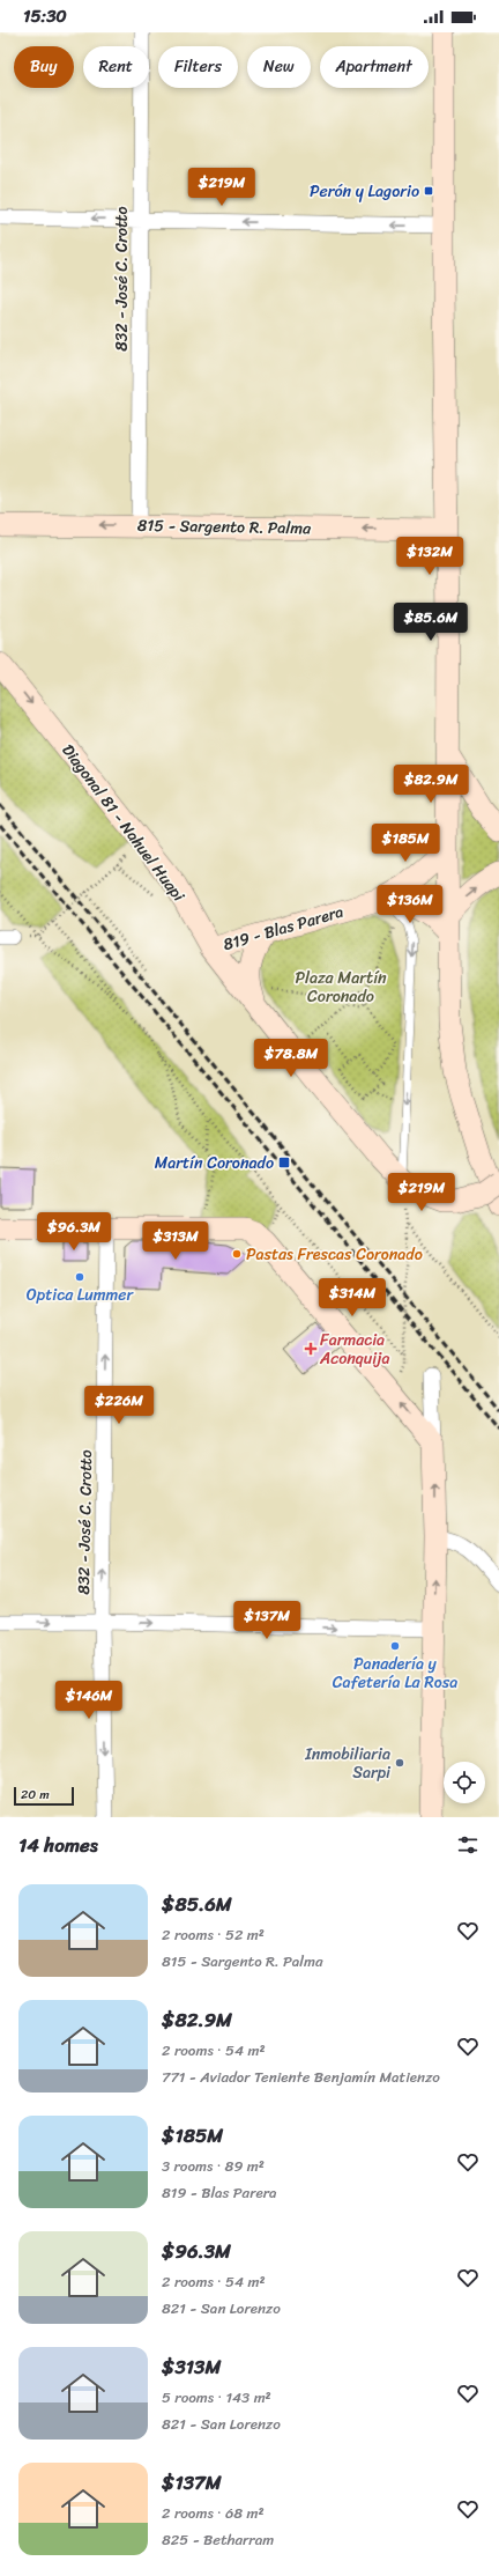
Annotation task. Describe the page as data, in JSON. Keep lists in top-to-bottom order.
{
  "streets": {
    "street": [
      "832 - José C. Crotto",
      "815 - Sargento R. Palma",
      "Diagonal 81 - Nahuel Huapi",
      "819 - Blas Parera"
    ]
  },
  "crossings": [
    ["832 - José C. Crotto", "815 - Sargento R. Palma"],
    ["Diagonal 81 - Nahuel Huapi", "819 - Blas Parera"]
  ],
  "one_way": ["815 - Sargento R. Palma"],
  "parks": ["Plaza Martín Coronado"],
  "places": {
    "transit": ["Perón y Lagorio", "Martín Coronado"],
    "other": [
      "Pastas Frescas Coronado",
      "Optica Lummer",
      "Panadería y Cafetería La Rosa",
      "Inmobiliaria Sarpi"
    ],
    "health": ["Farmacia Aconquija"]
  },
  "scale_bar": "20 m",
  "page": {
    "status": "15:30",
    "chip": [
      "Buy",
      "Rent",
      "Filters",
      "New",
      "Apartment"
    ],
    "price": [
      "$219M",
      "$132M",
      "$85.6M",
      "$82.9M",
      "$185M",
      "$136M",
      "$78.8M",
      "$219M",
      "$96.3M",
      "$313M",
      "$314M",
      "$226M",
      "$137M",
      "$146M"
    ],
    "scale": "20 m",
    "heading": "14 homes",
    "list": [
      {
        "name": "$85.6M",
        "note": "2 rooms · 52 m² · 815 - Sargento R. Palma"
      },
      {
        "name": "$82.9M",
        "note": "2 rooms · 54 m² · 771 - Aviador Teniente Benjamín Matienzo"
      },
      {
        "name": "$185M",
        "note": "3 rooms · 89 m² · 819 - Blas Parera"
      },
      {
        "name": "$96.3M",
        "note": "2 rooms · 54 m² · 821 - San Lorenzo"
      },
      {
        "name": "$313M",
        "note": "5 rooms · 143 m² · 821 - San Lorenzo"
      },
      {
        "name": "$137M",
        "note": "2 rooms · 68 m² · 825 - Betharram"
      }
    ]
  }
}
